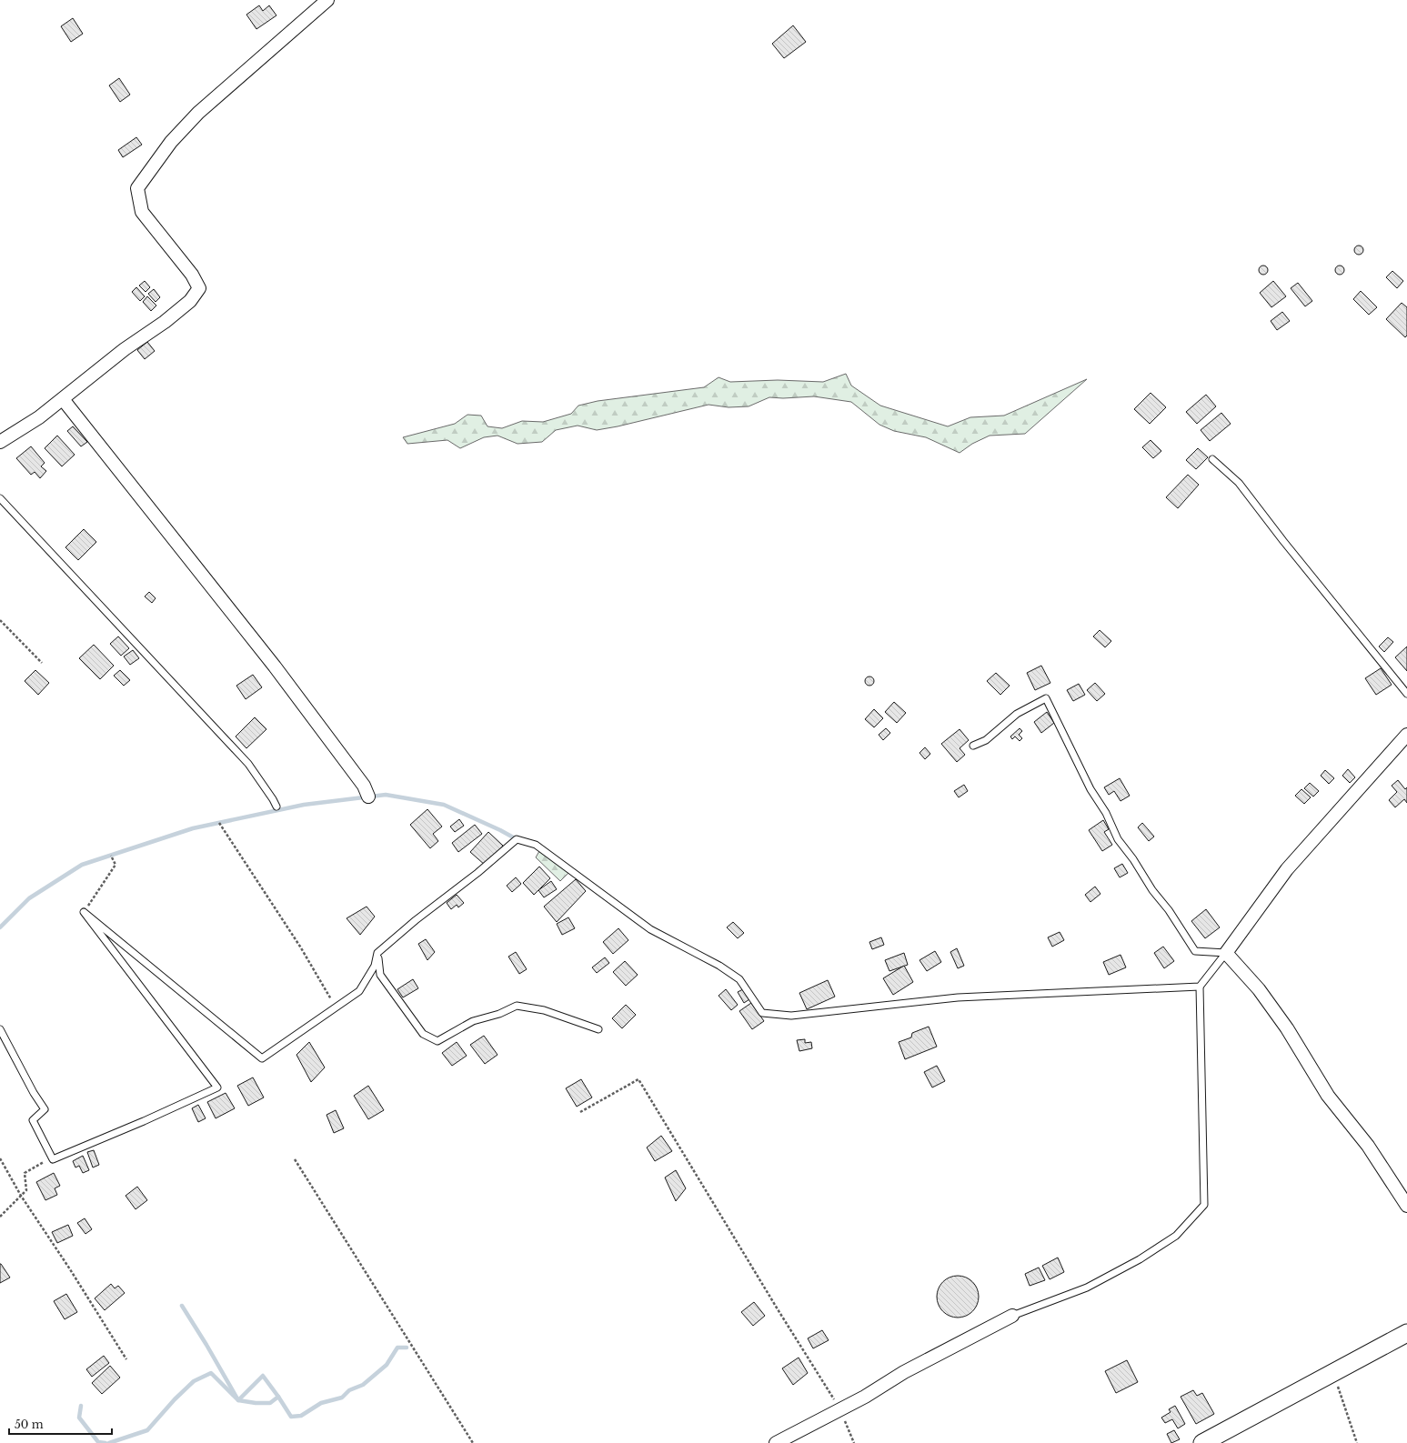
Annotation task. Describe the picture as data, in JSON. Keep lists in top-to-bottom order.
{
  "scale_bar": "50 m"
}
